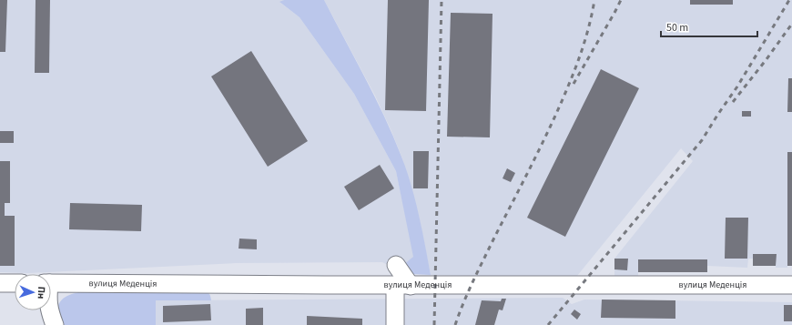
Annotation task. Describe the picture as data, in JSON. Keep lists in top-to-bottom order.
{
  "streets": {
    "street": ["вулиця Меденція"]
  },
  "scale_bar": "50 m",
  "north": "right"
}
